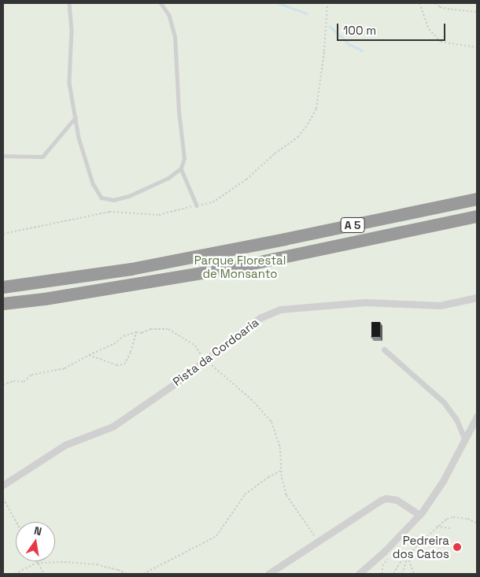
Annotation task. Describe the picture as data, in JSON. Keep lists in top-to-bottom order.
{
  "streets": {
    "highway": ["A 5"],
    "street": ["Pista da Cordoaria"]
  },
  "parks": ["Parque Florestal de Monsanto"],
  "places": ["Pedreira dos Catos"],
  "scale_bar": "100 m",
  "north": "top"
}
